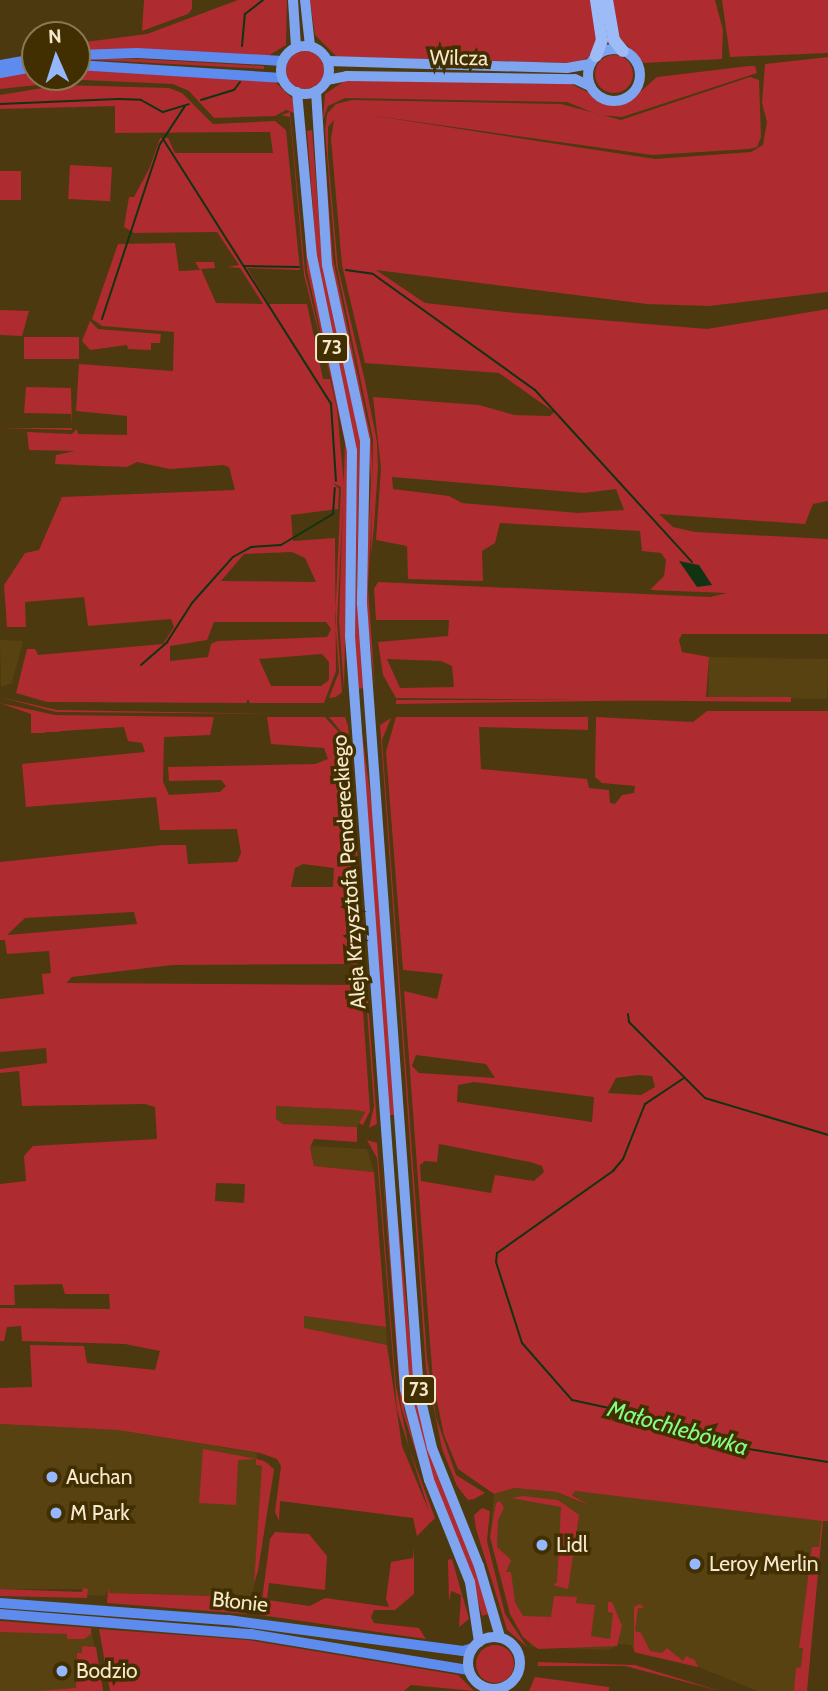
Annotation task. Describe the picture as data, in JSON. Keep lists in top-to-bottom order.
{
  "streets": {
    "main road": [
      "Wilcza",
      "73",
      "Aleja Krzysztofa Pendereckiego",
      "Błonie"
    ]
  },
  "crossings": [
    ["Wilcza", "Aleja Krzysztofa Pendereckiego"],
    ["73", "Aleja Krzysztofa Pendereckiego"],
    ["73", "Błonie"],
    ["Aleja Krzysztofa Pendereckiego", "Błonie"]
  ],
  "water": ["Małochlebówka"],
  "places": [
    "Auchan",
    "M Park",
    "Lidl",
    "Leroy Merlin",
    "Bodzio"
  ],
  "north": "top"
}
